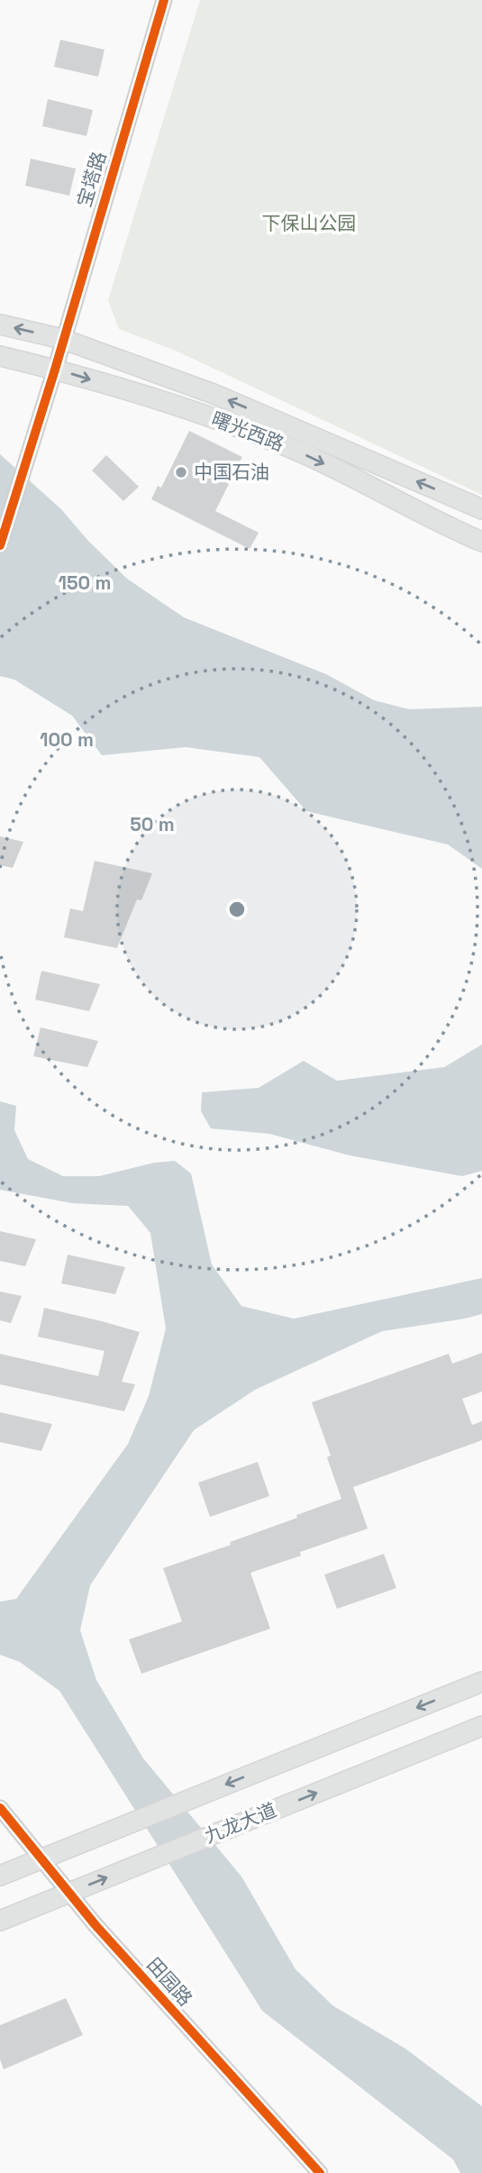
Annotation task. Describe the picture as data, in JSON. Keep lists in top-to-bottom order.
{
  "streets": {
    "main road": ["曙光西路", "九龙大道"],
    "street": ["宝塔路", "田园路"]
  },
  "crossings": [
    ["宝塔路", "曙光西路"],
    ["九龙大道", "田园路"]
  ],
  "parks": ["下保山公园"],
  "places": ["中国石油"],
  "rings": ["150 m", "100 m", "50 m"]
}
